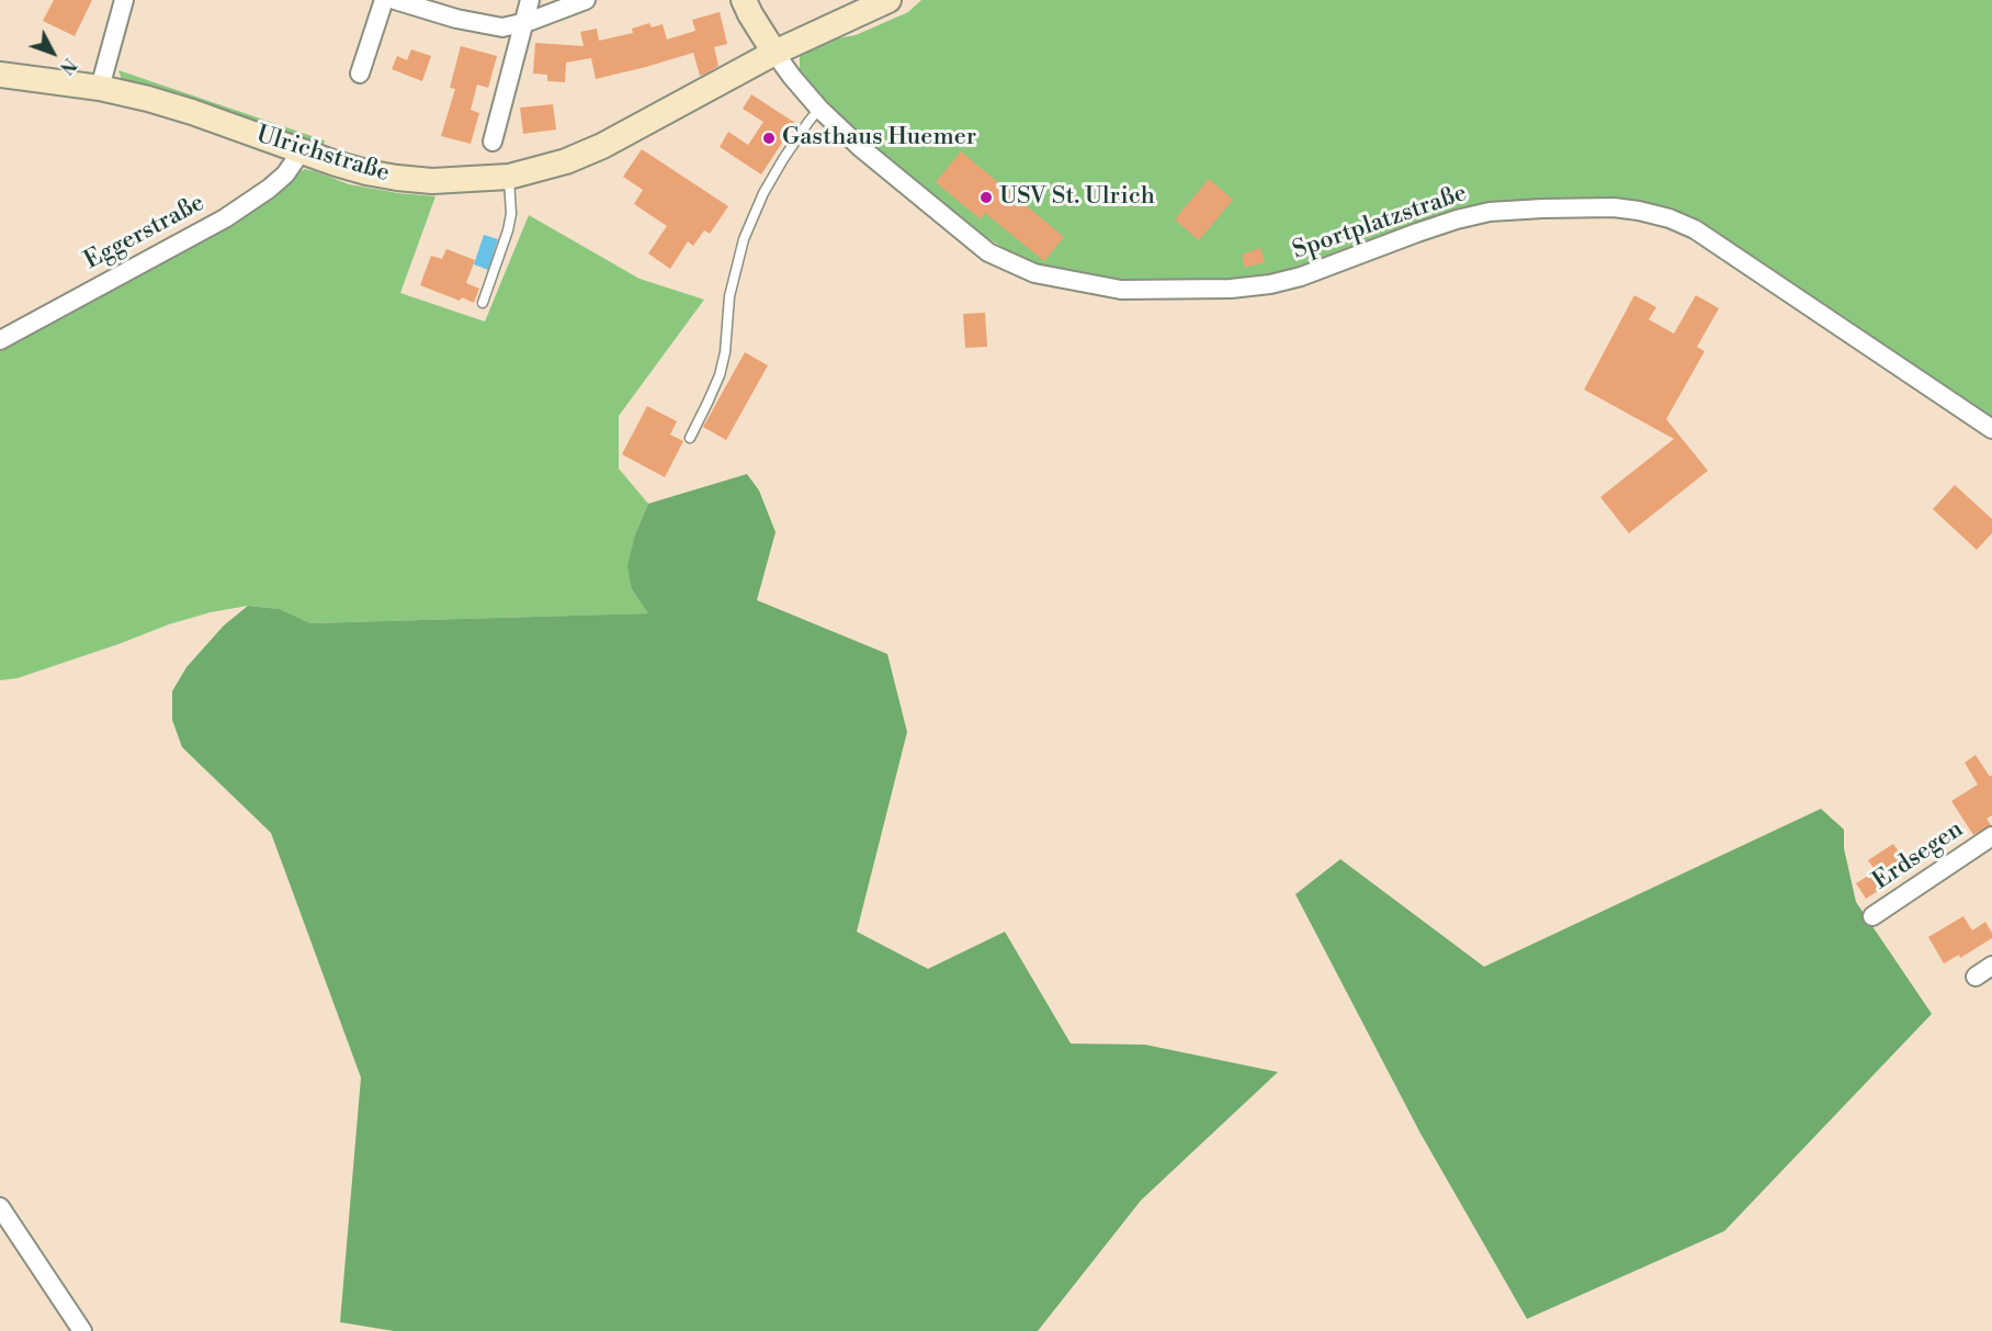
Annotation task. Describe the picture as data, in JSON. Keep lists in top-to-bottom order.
{
  "streets": {
    "street": [
      "Ulrichstraße",
      "Sportplatzstraße",
      "Eggerstraße",
      "Erdsegen"
    ]
  },
  "crossings": [
    ["Ulrichstraße", "Sportplatzstraße"],
    ["Ulrichstraße", "Eggerstraße"]
  ],
  "places": ["Gasthaus Huemer", "USV St. Ulrich"],
  "north": "bottom right"
}
